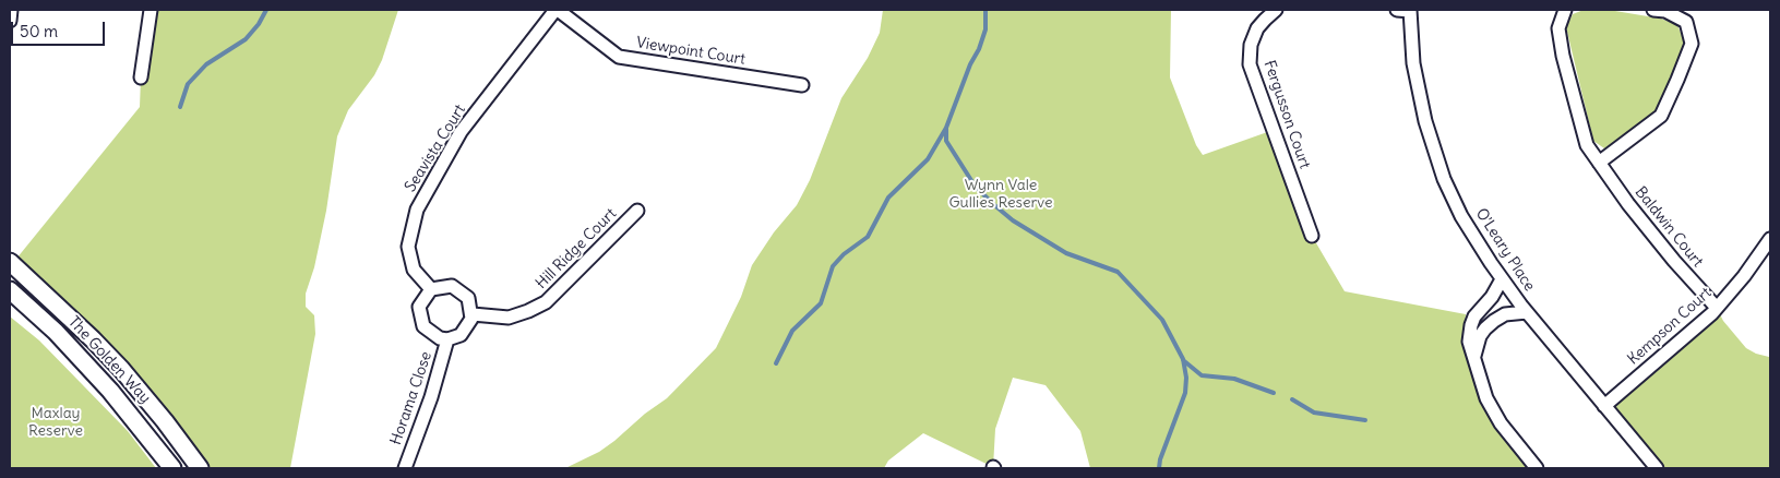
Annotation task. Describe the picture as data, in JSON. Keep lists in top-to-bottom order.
{
  "streets": {
    "main road": ["The Golden Way"],
    "street": [
      "Viewpoint Court",
      "Fergusson Court",
      "Seavista Court",
      "Baldwin Court",
      "Hill Ridge Court",
      "O'Leary Place",
      "Kempson Court",
      "Horama Close"
    ]
  },
  "crossings": [
    ["Viewpoint Court", "Seavista Court"],
    ["Seavista Court", "Hill Ridge Court"],
    ["Seavista Court", "Horama Close"],
    ["Baldwin Court", "Kempson Court"],
    ["Hill Ridge Court", "Horama Close"],
    ["O'Leary Place", "Kempson Court"]
  ],
  "parks": ["Wynn Vale Gullies Reserve", "Maxlay Reserve"],
  "scale_bar": "50 m"
}
